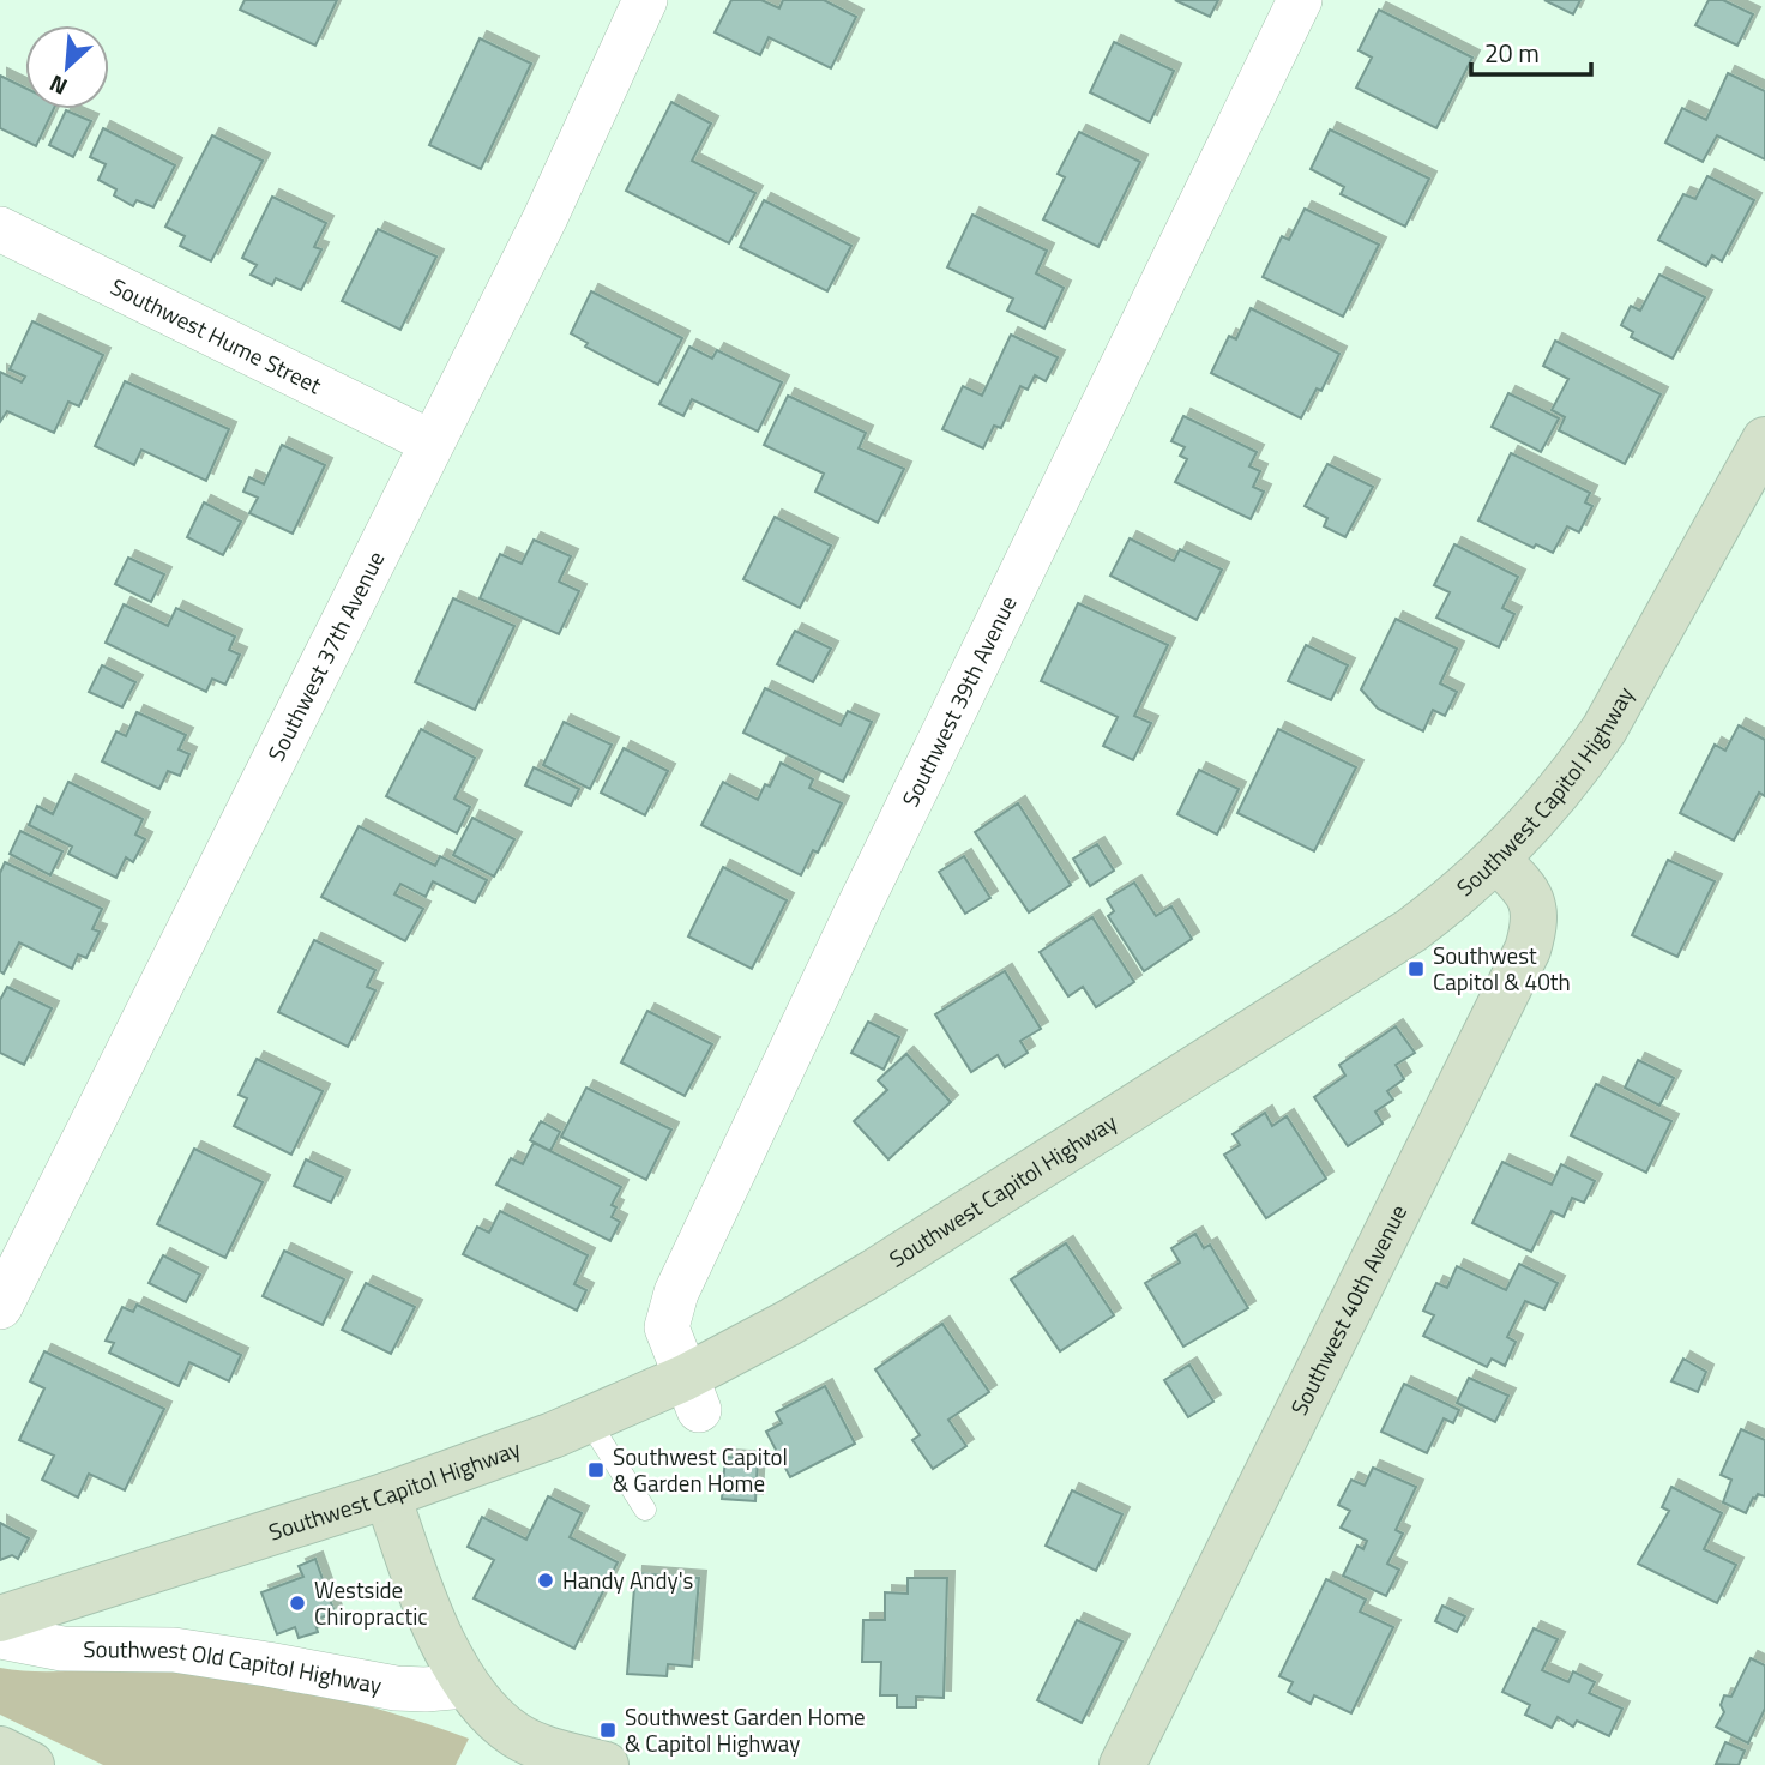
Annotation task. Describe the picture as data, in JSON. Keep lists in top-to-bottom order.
{
  "streets": {
    "street": [
      "Southwest Hume Street",
      "Southwest 37th Avenue",
      "Southwest 39th Avenue",
      "Southwest Capitol Highway",
      "Southwest 40th Avenue",
      "Southwest Old Capitol Highway"
    ]
  },
  "crossings": [
    ["Southwest Hume Street", "Southwest 37th Avenue"],
    ["Southwest 39th Avenue", "Southwest Capitol Highway"],
    ["Southwest Capitol Highway", "Southwest 40th Avenue"]
  ],
  "places": {
    "transit": ["Southwest Capitol & 40th", "Southwest Capitol & Garden Home", "Southwest Garden Home & Capitol Highway"],
    "other": ["Handy Andy's", "Westside Chiropractic"]
  },
  "scale_bar": "20 m",
  "north": "bottom left"
}
